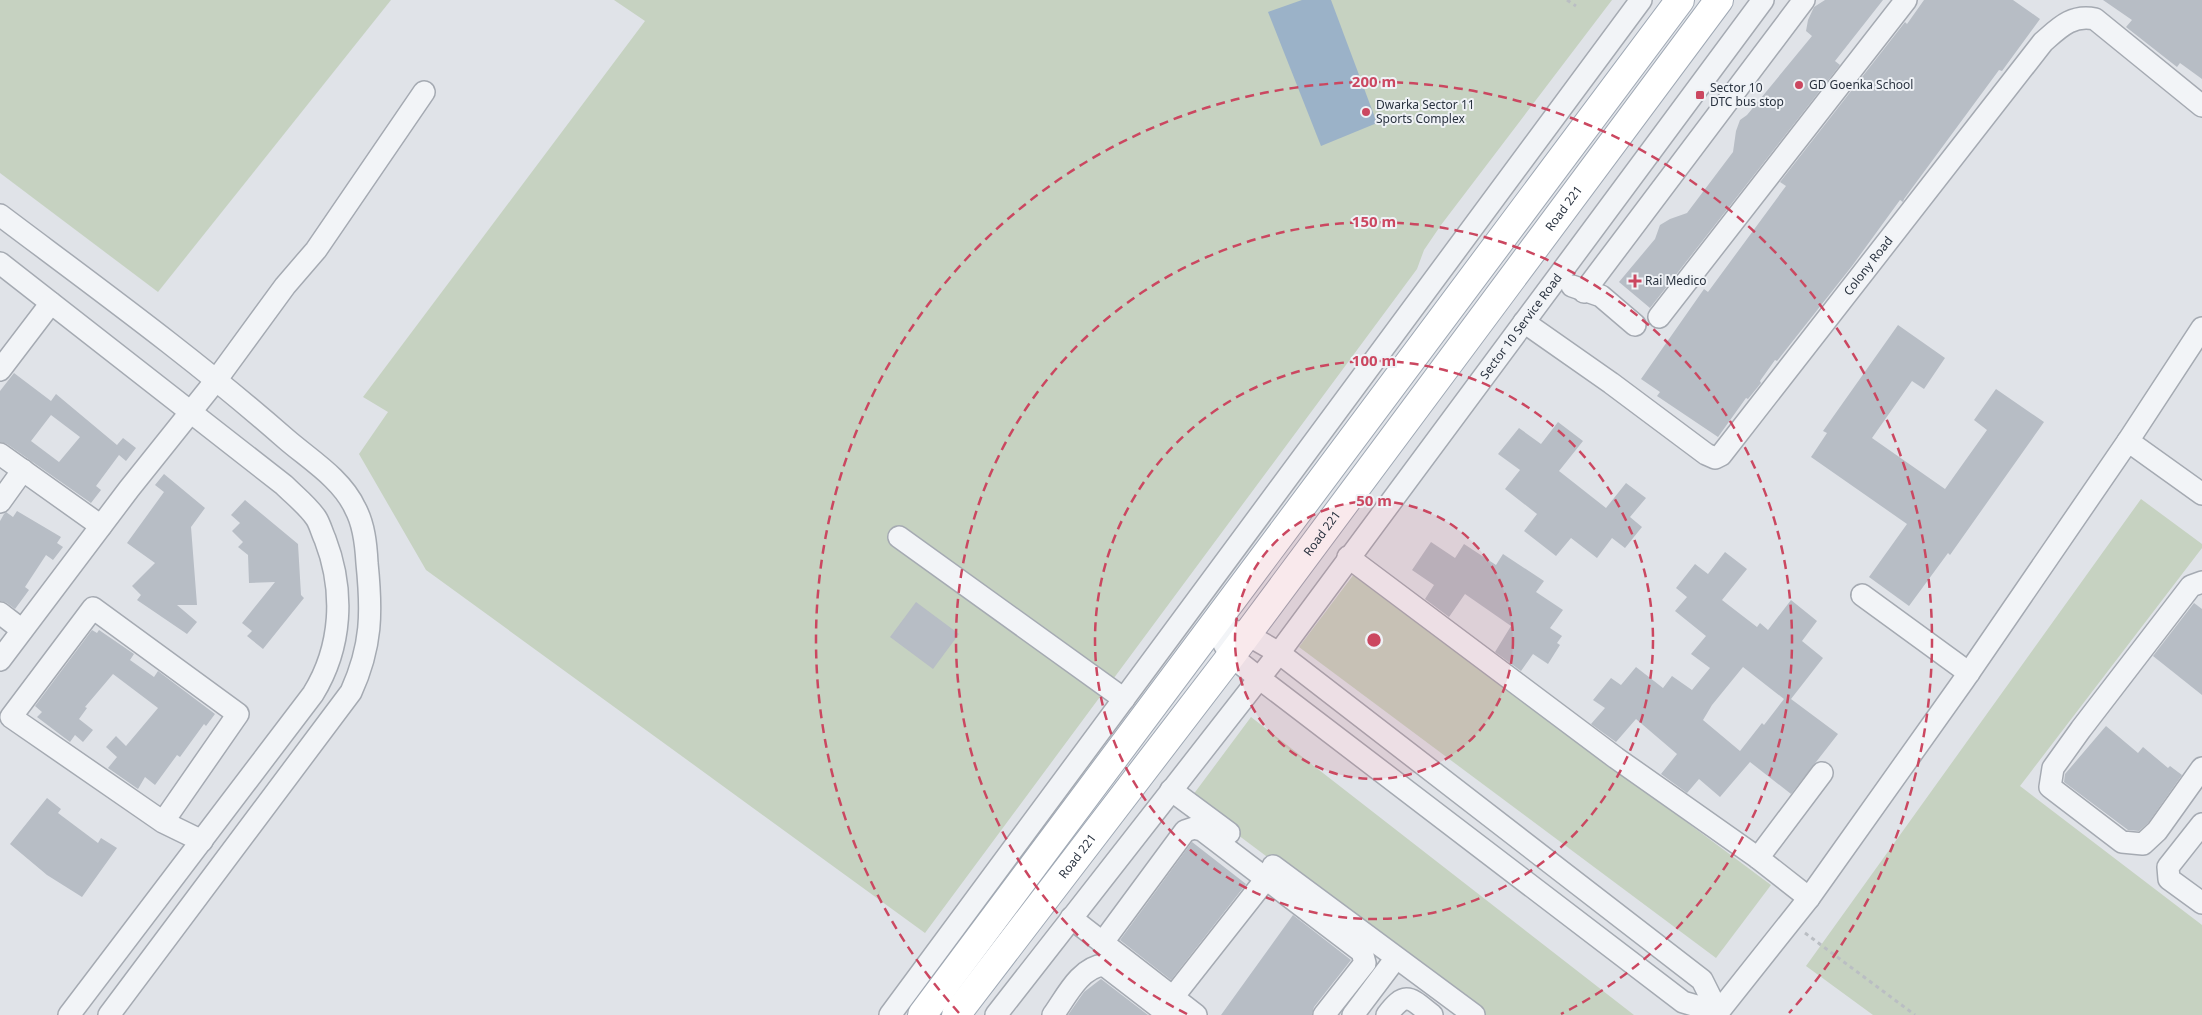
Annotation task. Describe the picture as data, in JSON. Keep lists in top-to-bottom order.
{
  "streets": {
    "main road": ["Road 221"],
    "street": ["Colony Road", "Sector 10 Service Road"]
  },
  "crossings": [
    ["Colony Road", "Sector 10 Service Road"]
  ],
  "places": {
    "other": ["GD Goenka School", "Dwarka Sector 11 Sports Complex"],
    "transit": ["Sector 10 DTC bus stop"],
    "health": ["Rai Medico"]
  },
  "rings": [
    "200 m",
    "150 m",
    "100 m",
    "50 m"
  ]
}
